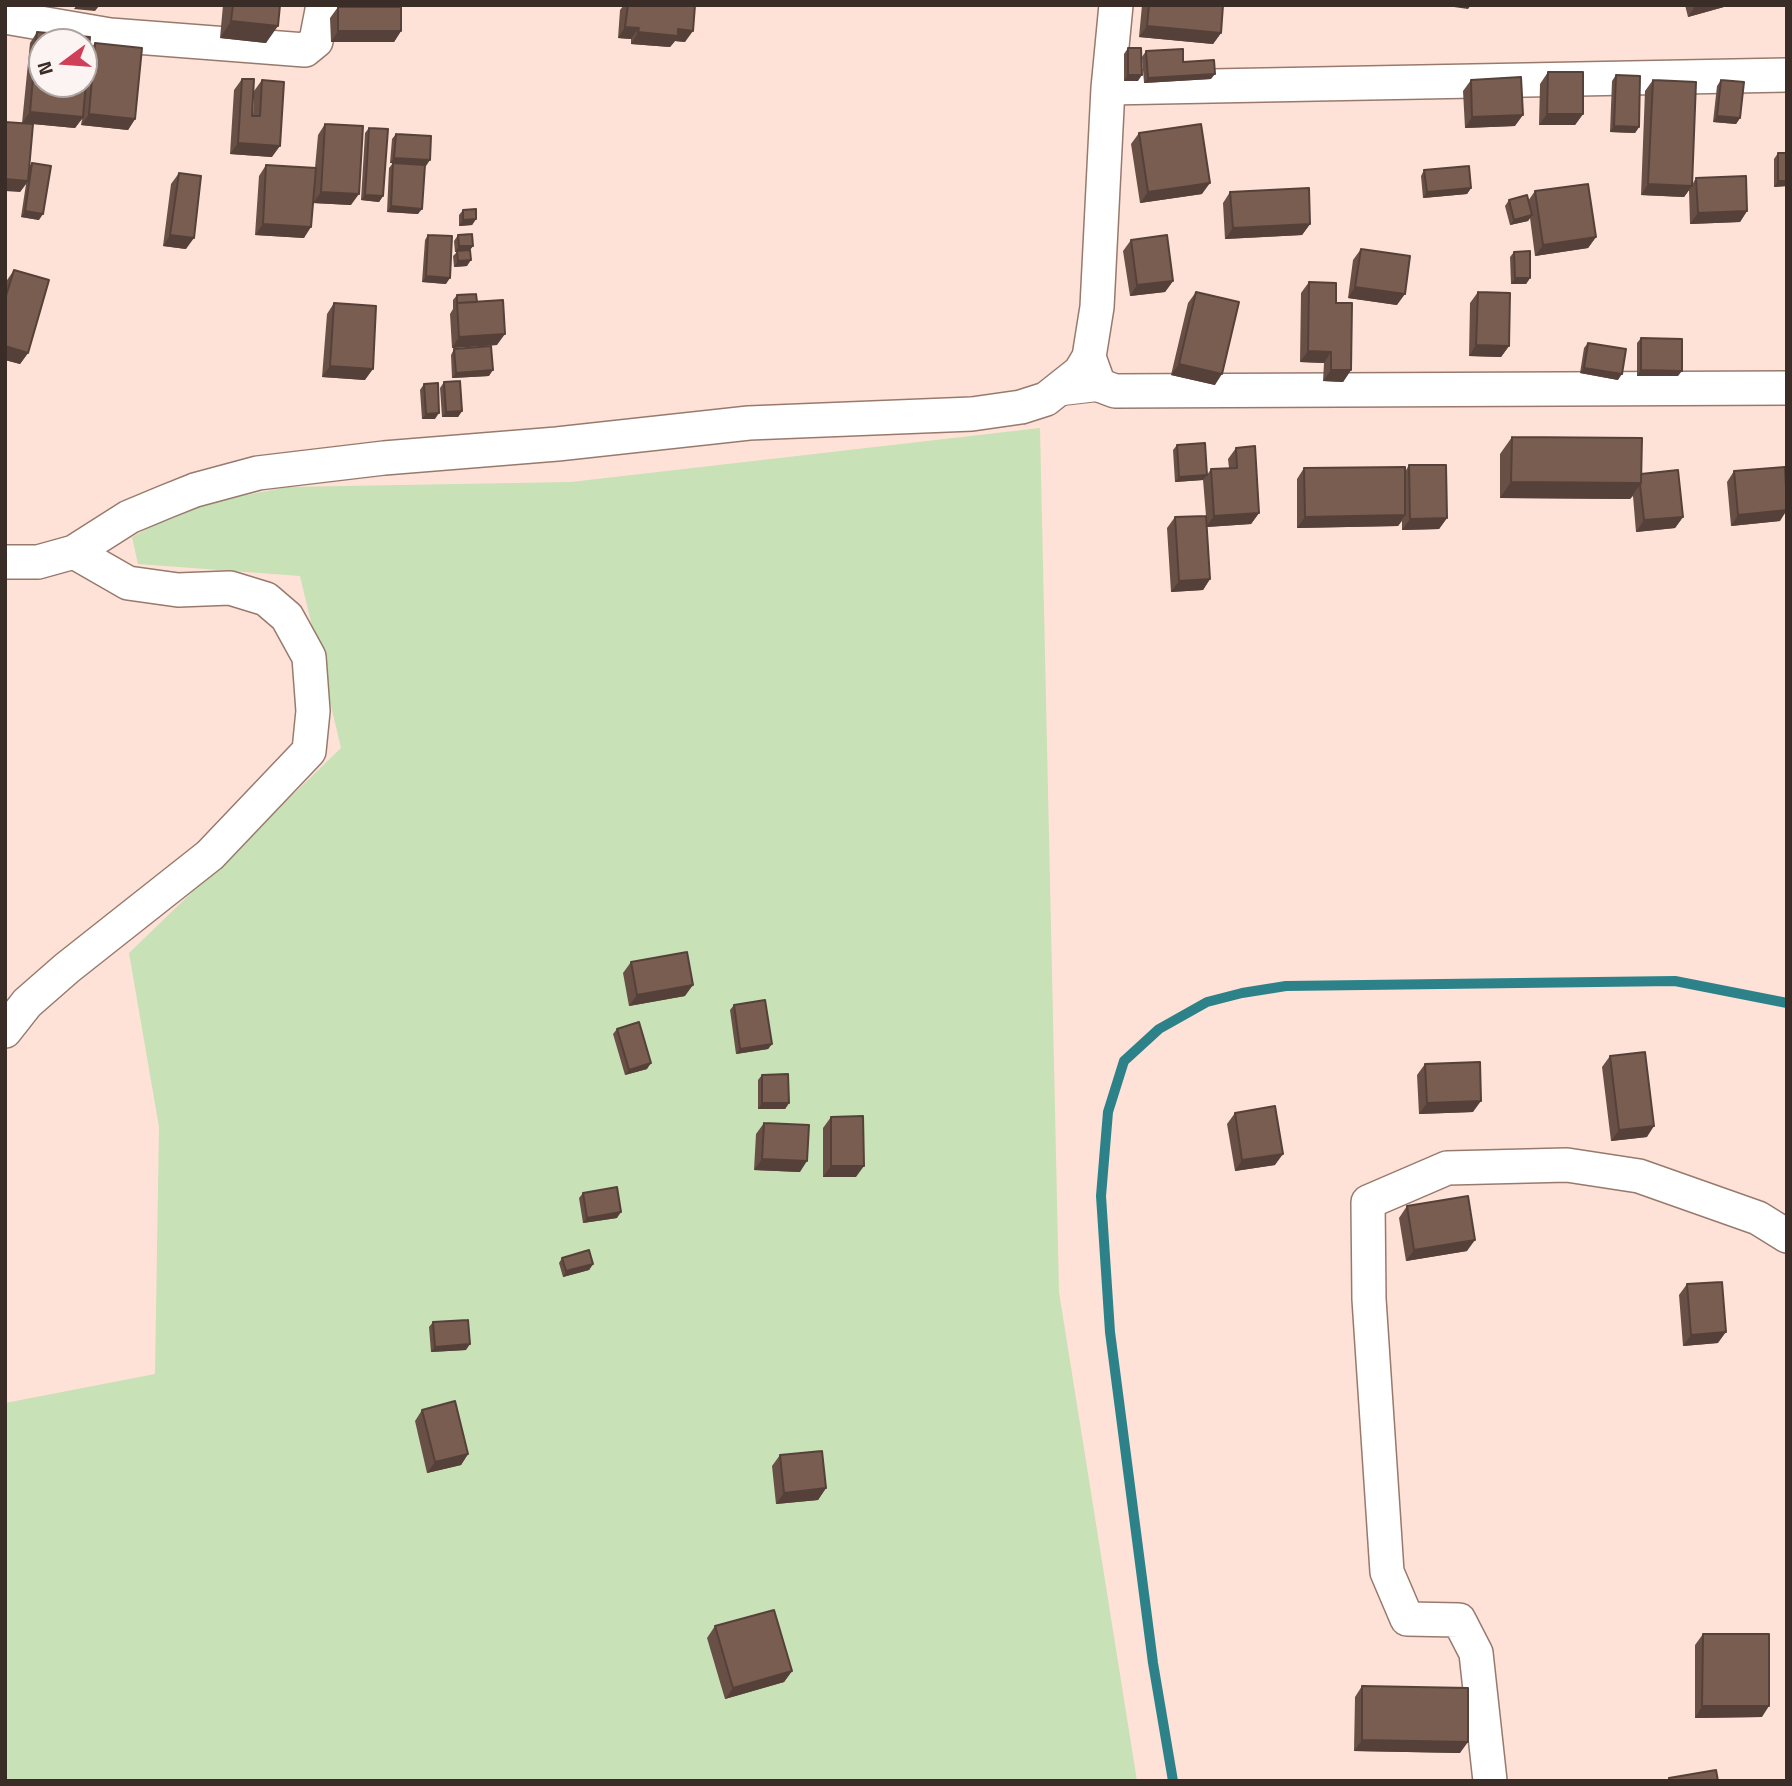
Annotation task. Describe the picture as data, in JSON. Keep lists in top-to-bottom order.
{
  "north": "left"
}
